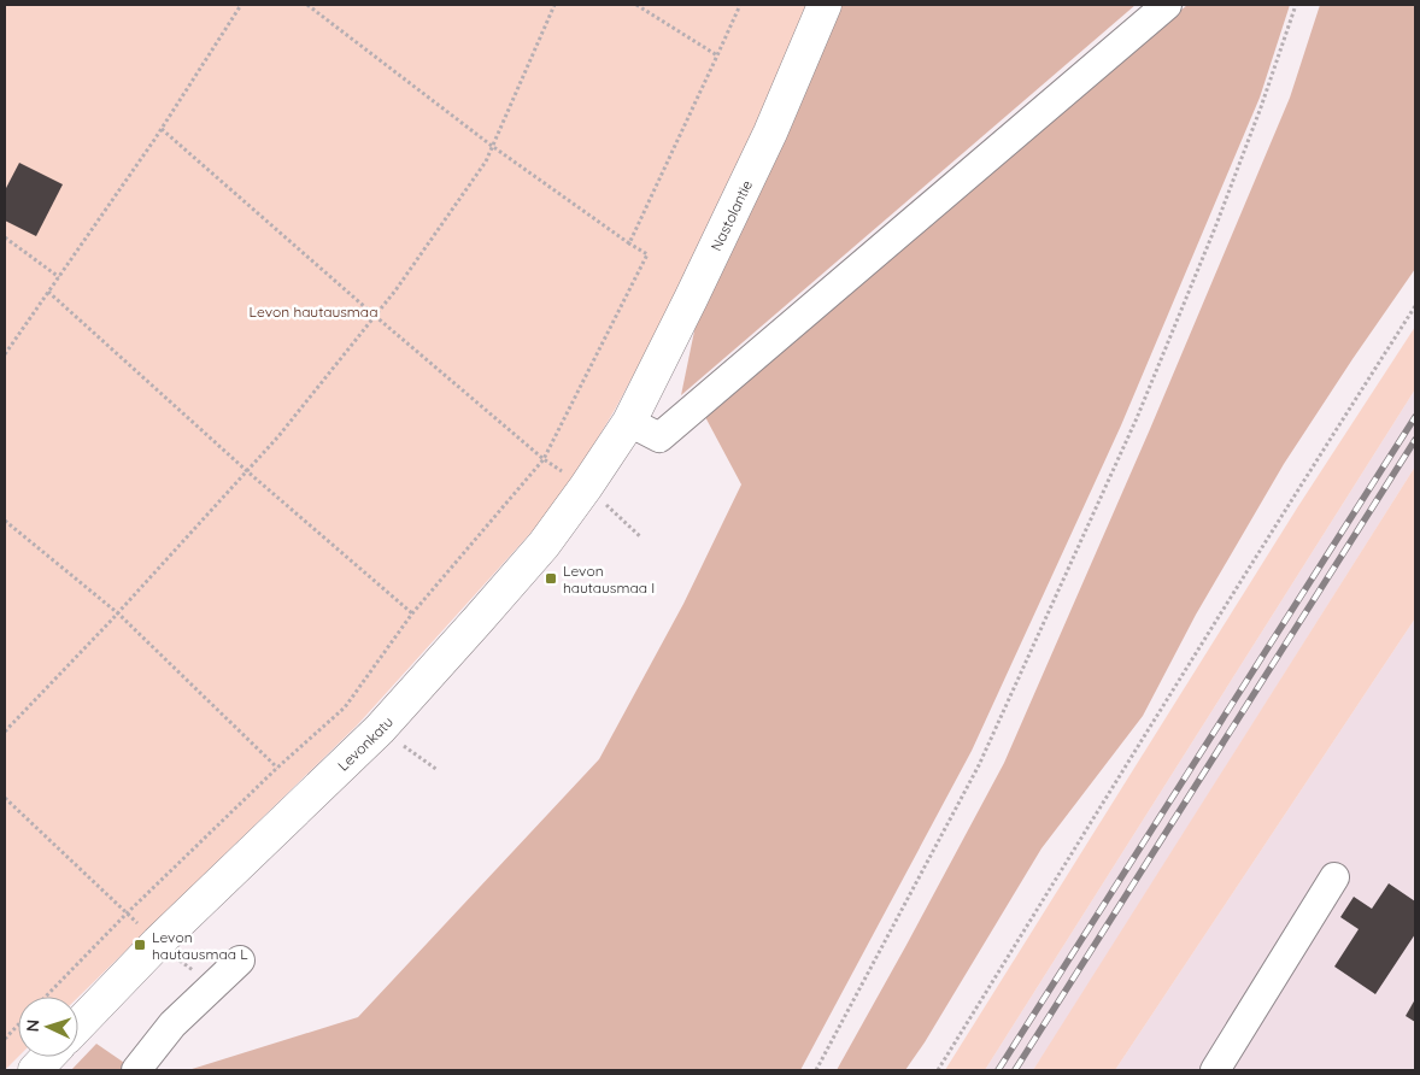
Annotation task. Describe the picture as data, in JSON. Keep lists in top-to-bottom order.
{
  "streets": {
    "main road": ["Nastolantie", "Levonkatu"]
  },
  "crossings": [
    ["Nastolantie", "Levonkatu"]
  ],
  "parks": ["Levon hautausmaa"],
  "places": {
    "transit": ["Levon hautausmaa I", "Levon hautausmaa L"]
  },
  "north": "left"
}
